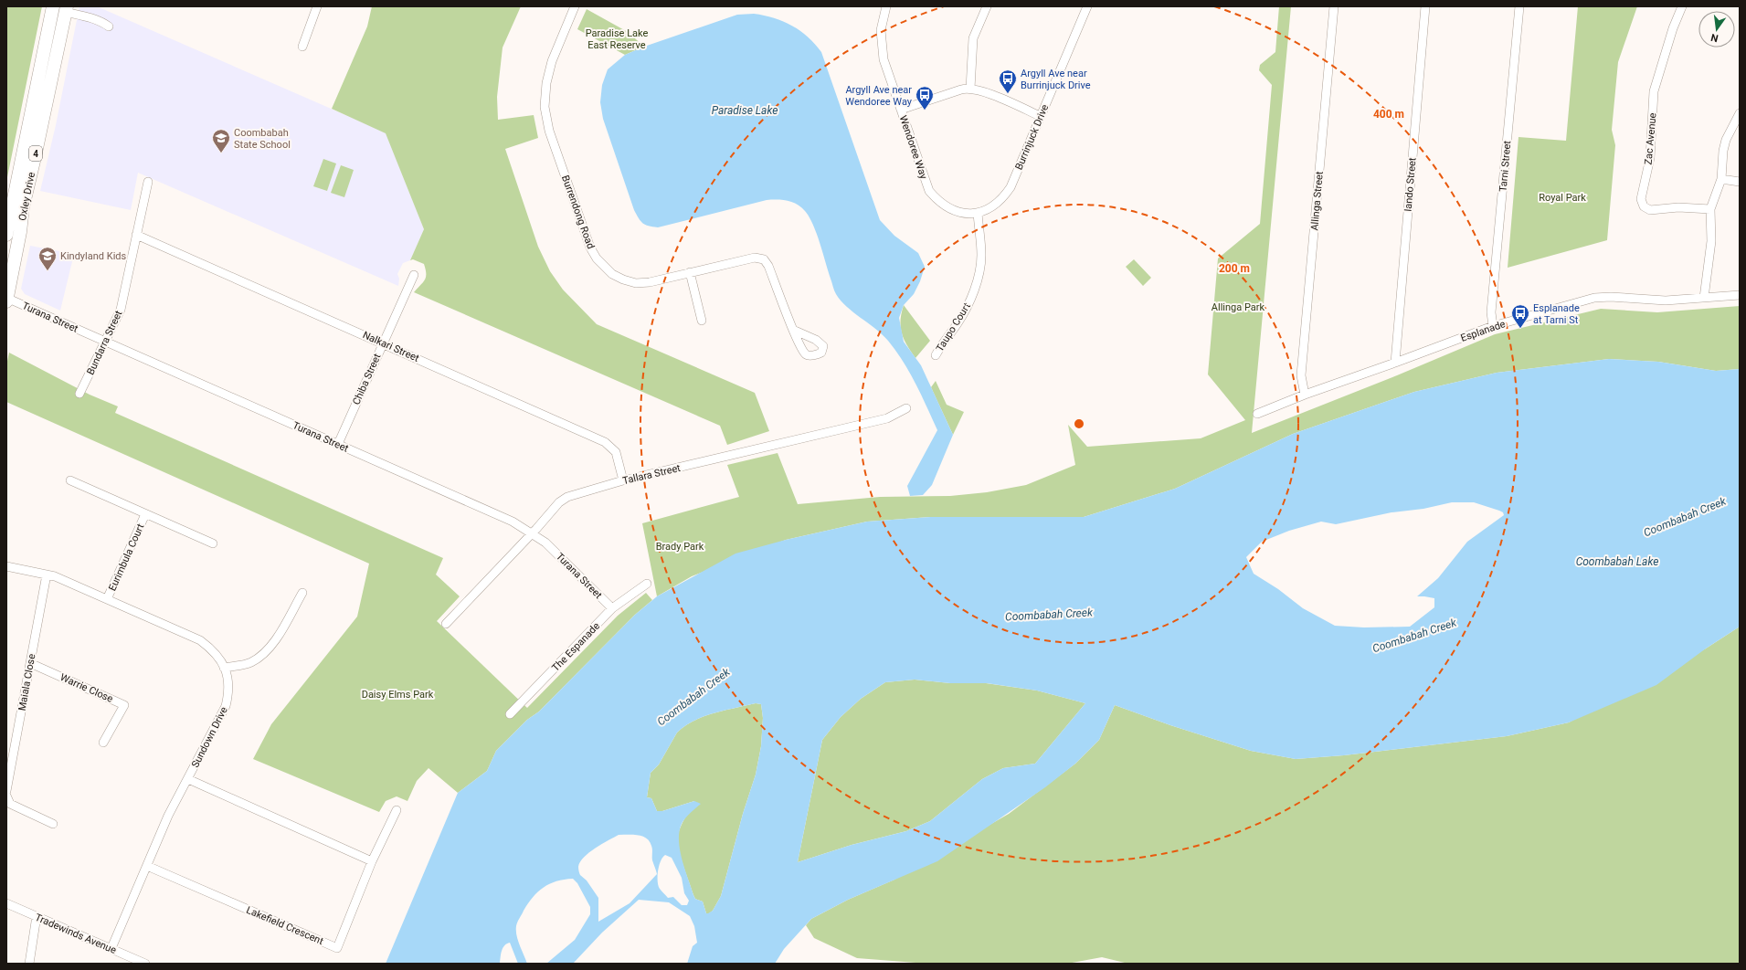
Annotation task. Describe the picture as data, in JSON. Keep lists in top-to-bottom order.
{
  "streets": {
    "main road": ["4", "Oxley Drive"],
    "street": [
      "Burrinjuck Drive",
      "Zac Avenue",
      "Wendoree Way",
      "Tarni Street",
      "Iando Street",
      "Allinga Street",
      "Burrendong Road",
      "Turana Street",
      "Taupo Court",
      "Esplanade",
      "Bundarra Street",
      "Nalkari Street",
      "Chiba Street",
      "Tallara Street",
      "Eurimbula Court",
      "The Espanade",
      "Maiala Close",
      "Warrie Close",
      "Sundown Drive",
      "Lakefield Crescent",
      "Tradewinds Avenue"
    ]
  },
  "crossings": [
    ["Burrinjuck Drive", "Wendoree Way"],
    ["Burrinjuck Drive", "Taupo Court"],
    ["Wendoree Way", "Taupo Court"],
    ["Tarni Street", "Esplanade"],
    ["Iando Street", "Esplanade"],
    ["Oxley Drive", "Turana Street"],
    ["Allinga Street", "Esplanade"],
    ["Turana Street", "Bundarra Street"],
    ["Turana Street", "Chiba Street"],
    ["Turana Street", "Tallara Street"],
    ["Turana Street", "The Espanade"],
    ["Bundarra Street", "Nalkari Street"],
    ["Nalkari Street", "Chiba Street"],
    ["Nalkari Street", "Tallara Street"],
    ["Eurimbula Court", "Sundown Drive"],
    ["Maiala Close", "Warrie Close"],
    ["Maiala Close", "Sundown Drive"],
    ["Sundown Drive", "Lakefield Crescent"],
    ["Sundown Drive", "Tradewinds Avenue"]
  ],
  "water": ["Paradise Lake", "Coombabah Creek", "Coombabah Lake"],
  "parks": [
    "Paradise Lake East Reserve",
    "Royal Park",
    "Allinga Park",
    "Brady Park",
    "Daisy Elms Park"
  ],
  "places": {
    "bus stop": ["Argyll Ave near Burrinjuck Drive", "Argyll Ave near Wendoree Way", "Esplanade at Tarni St"],
    "school or university": ["Coombabah State School", "Kindyland Kids"]
  },
  "north": "bottom",
  "rings": ["400 m", "200 m"]
}
